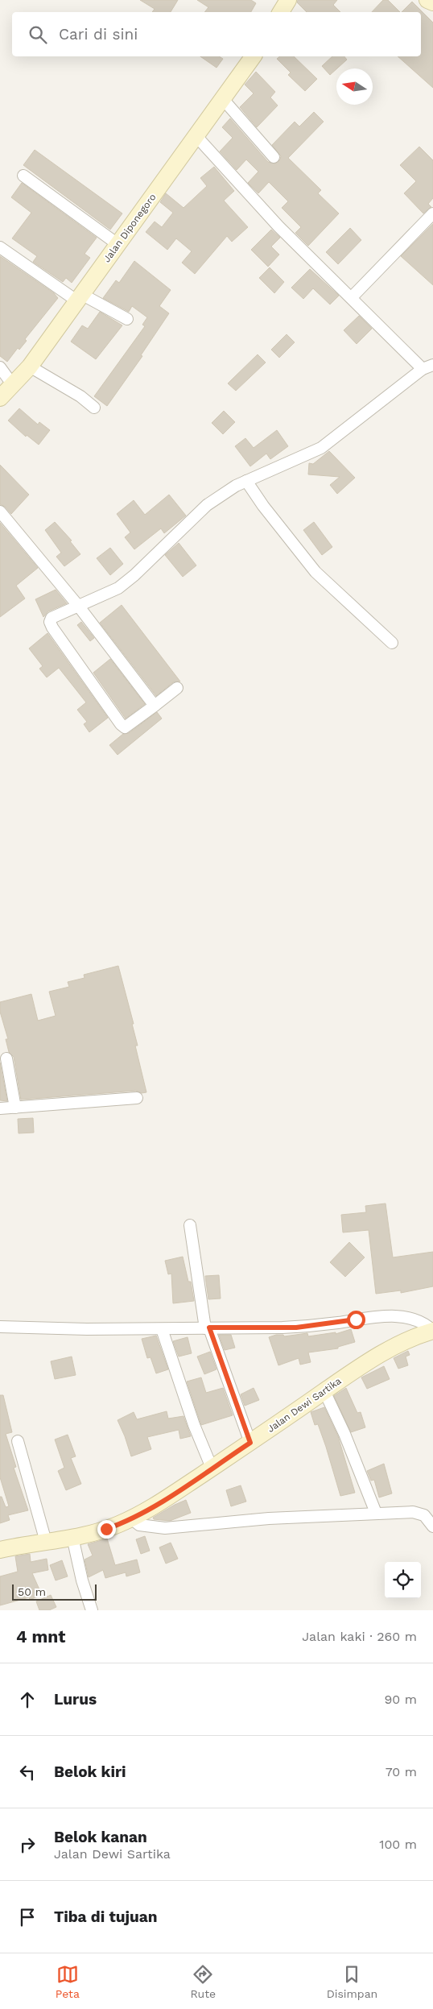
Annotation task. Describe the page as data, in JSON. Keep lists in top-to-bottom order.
{
  "streets": {
    "street": ["Jalan Diponegoro", "Jalan Dewi Sartika"]
  },
  "scale_bar": "50 m",
  "north": "left",
  "page": {
    "search": "Cari di sini",
    "scale": "50 m",
    "heading": ["4 mnt", "Jalan kaki · 260 m"],
    "list": [
      ["Lurus", "90 m"],
      ["Belok kiri", "70 m"],
      ["Belok kanan", "Jalan Dewi Sartika", "100 m"],
      "Tiba di tujuan"
    ],
    "nav": ["Peta", "Rute", "Disimpan"]
  }
}
